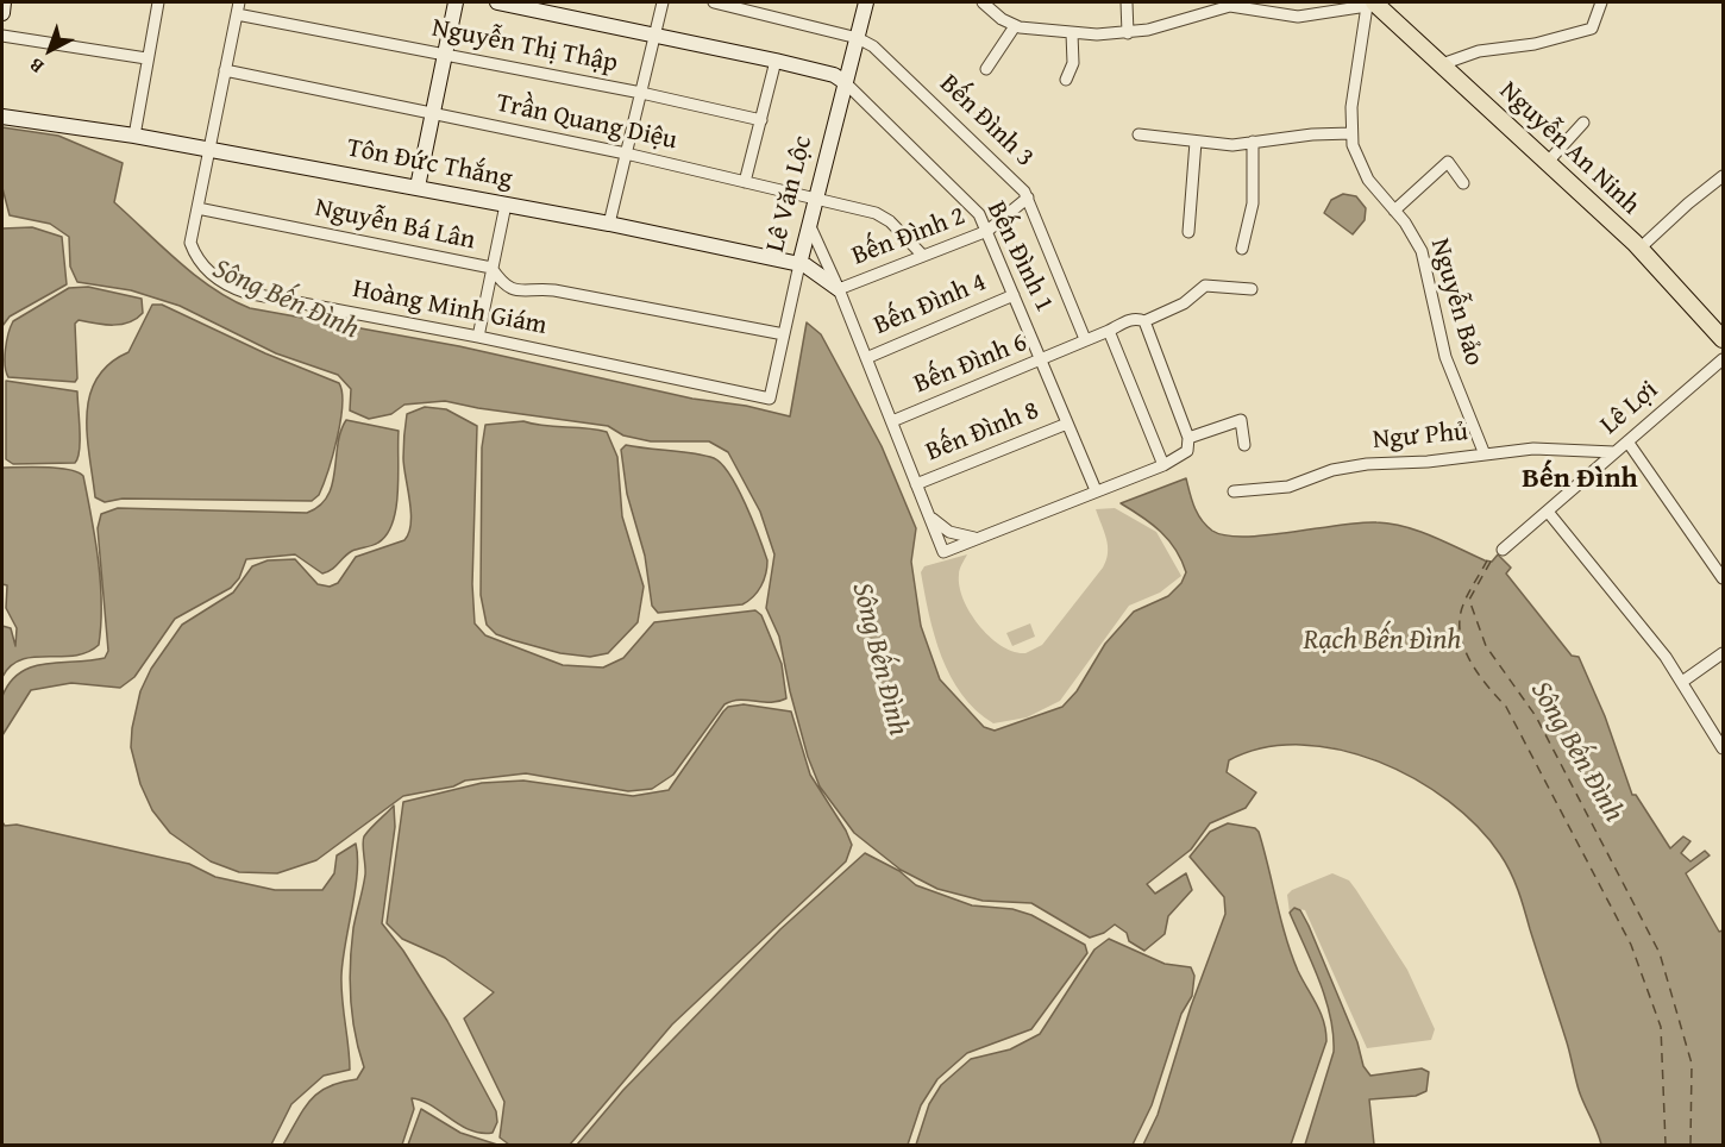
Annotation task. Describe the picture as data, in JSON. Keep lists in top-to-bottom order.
{
  "streets": {
    "main road": ["Nguyễn An Ninh"],
    "street": [
      "Nguyễn Thị Thập",
      "Bến Đình 3",
      "Trần Quang Diệu",
      "Tôn Đức Thắng",
      "Lê Văn Lộc",
      "Nguyễn Bá Lân",
      "Bến Đình 2",
      "Bến Đình 1",
      "Nguyễn Bảo",
      "Bến Đình 4",
      "Hoàng Minh Giám",
      "Bến Đình 6",
      "Lê Lợi",
      "Bến Đình 8",
      "Ngư Phủ"
    ]
  },
  "crossings": [
    ["Nguyễn Thị Thập", "Hoàng Minh Giám"],
    ["Bến Đình 3", "Lê Văn Lộc"],
    ["Bến Đình 3", "Bến Đình 2"],
    ["Bến Đình 3", "Bến Đình 6"],
    ["Trần Quang Diệu", "Lê Văn Lộc"],
    ["Trần Quang Diệu", "Bến Đình 2"],
    ["Trần Quang Diệu", "Hoàng Minh Giám"],
    ["Nguyễn An Ninh", "Nguyễn Bảo"],
    ["Tôn Đức Thắng", "Lê Văn Lộc"],
    ["Tôn Đức Thắng", "Bến Đình 2"],
    ["Tôn Đức Thắng", "Hoàng Minh Giám"],
    ["Lê Văn Lộc", "Nguyễn Bá Lân"],
    ["Lê Văn Lộc", "Bến Đình 1"],
    ["Lê Văn Lộc", "Hoàng Minh Giám"],
    ["Nguyễn Bá Lân", "Hoàng Minh Giám"],
    ["Bến Đình 2", "Bến Đình 1"],
    ["Bến Đình 1", "Bến Đình 4"],
    ["Bến Đình 1", "Bến Đình 6"],
    ["Bến Đình 1", "Bến Đình 8"],
    ["Nguyễn Bảo", "Ngư Phủ"],
    ["Lê Lợi", "Ngư Phủ"]
  ],
  "districts": ["Bến Đình"],
  "water": ["Sông Bến Đình", "Rạch Bến Đình"],
  "north": "bottom left"
}
